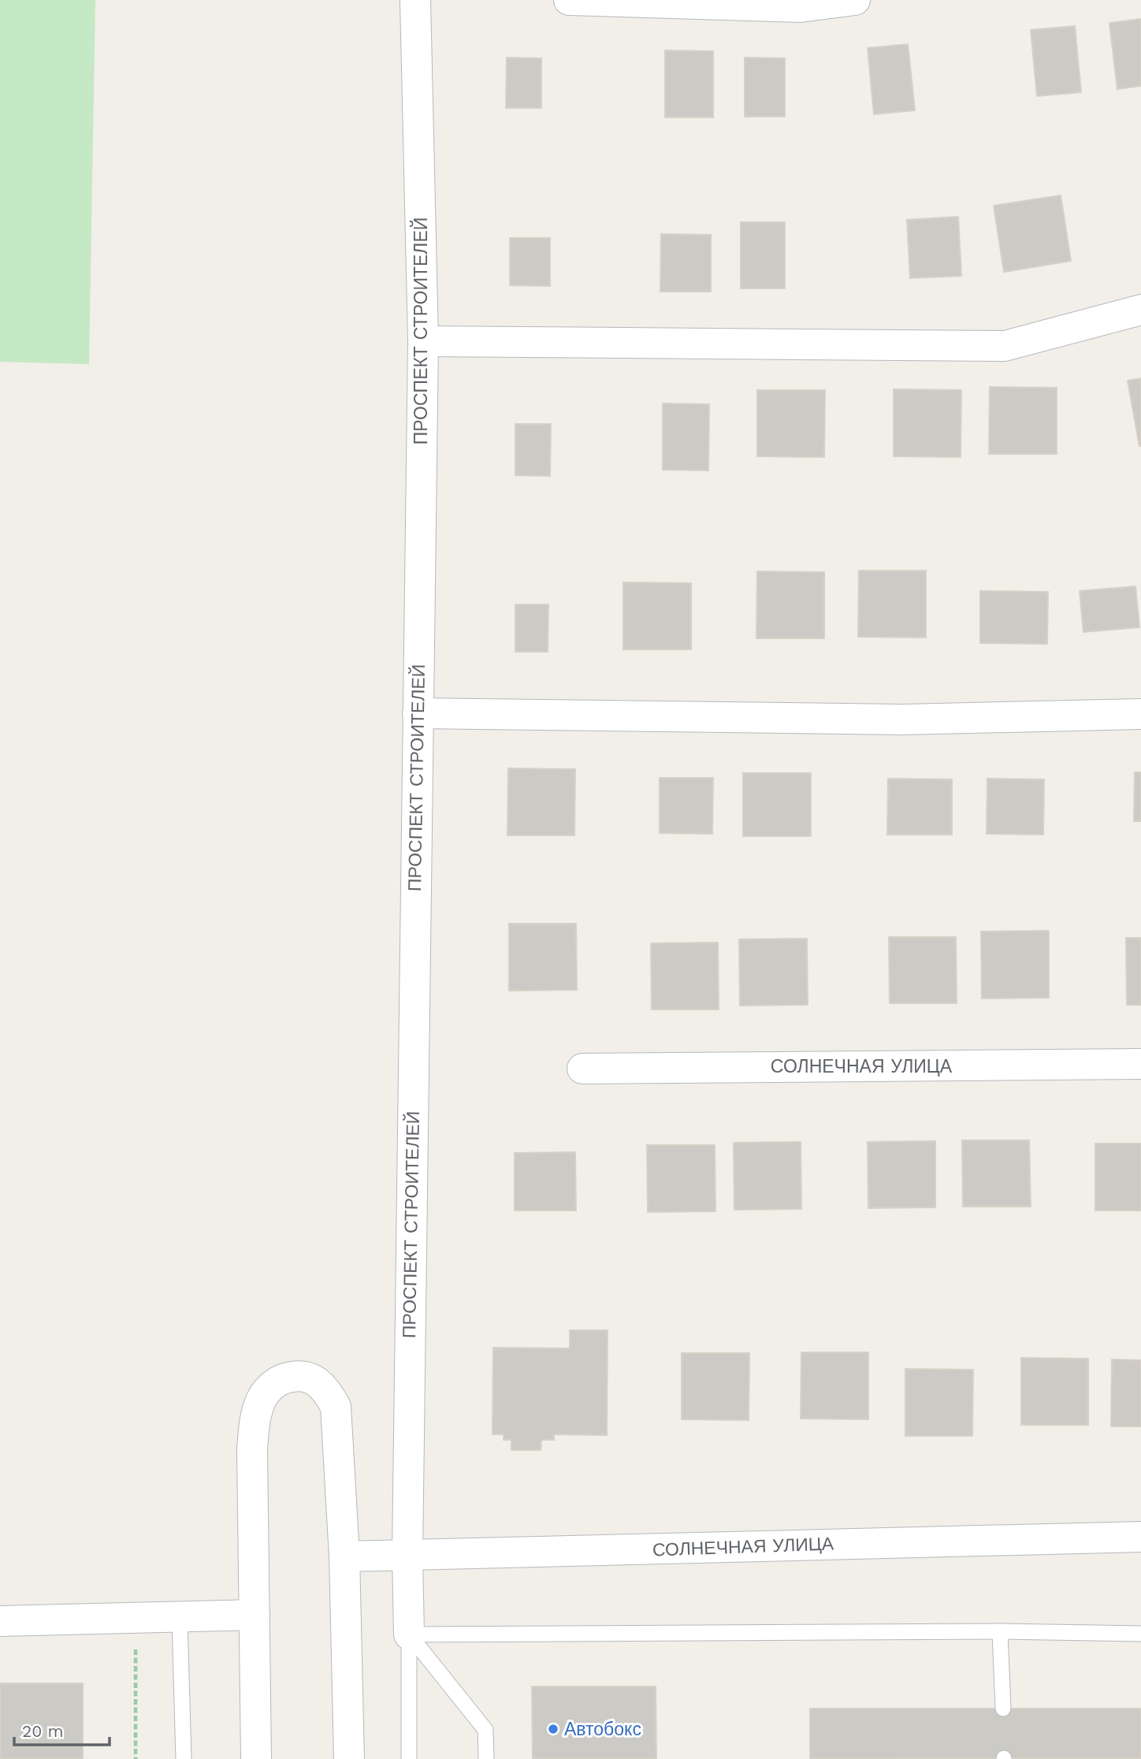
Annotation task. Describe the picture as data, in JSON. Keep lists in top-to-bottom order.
{
  "streets": {
    "street": ["ПРОСПЕКТ СТРОИТЕЛЕЙ", "СОЛНЕЧНАЯ УЛИЦА"]
  },
  "crossings": [
    ["ПРОСПЕКТ СТРОИТЕЛЕЙ", "СОЛНЕЧНАЯ УЛИЦА"]
  ],
  "places": ["Автобокс"],
  "scale_bar": "20 m"
}
